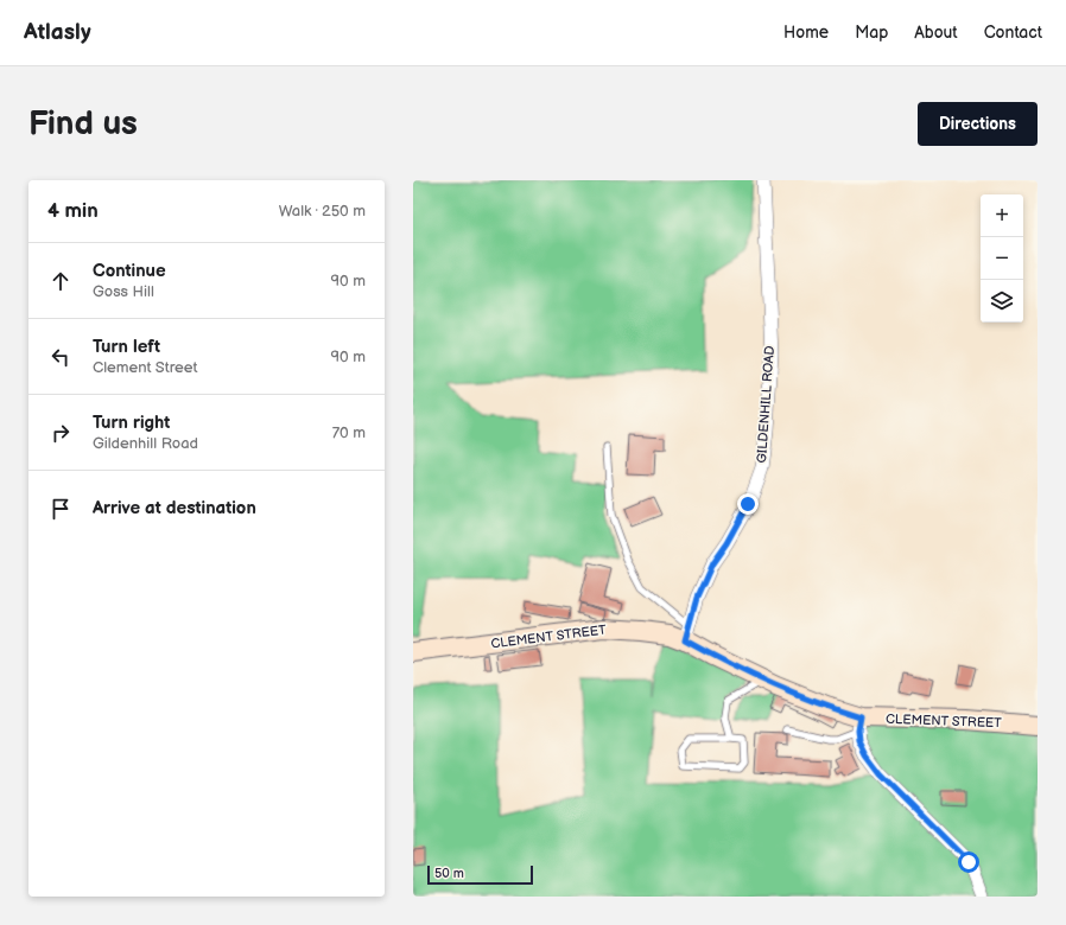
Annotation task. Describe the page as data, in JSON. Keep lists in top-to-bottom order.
{
  "streets": {
    "street": ["GILDENHILL ROAD", "CLEMENT STREET"]
  },
  "crossings": [
    ["GILDENHILL ROAD", "CLEMENT STREET"]
  ],
  "scale_bar": "50 m",
  "page": {
    "header": "Atlasly",
    "nav": [
      "Home",
      "Map",
      "About",
      "Contact"
    ],
    "buttons": "Directions",
    "title": "Find us",
    "heading": ["4 min", "Walk · 250 m"],
    "map_buttons": ["+", "−"],
    "list": [
      ["Continue", "Goss Hill", "90 m"],
      ["Turn left", "Clement Street", "90 m"],
      ["Turn right", "Gildenhill Road", "70 m"],
      "Arrive at destination"
    ],
    "scale": "50 m"
  }
}
